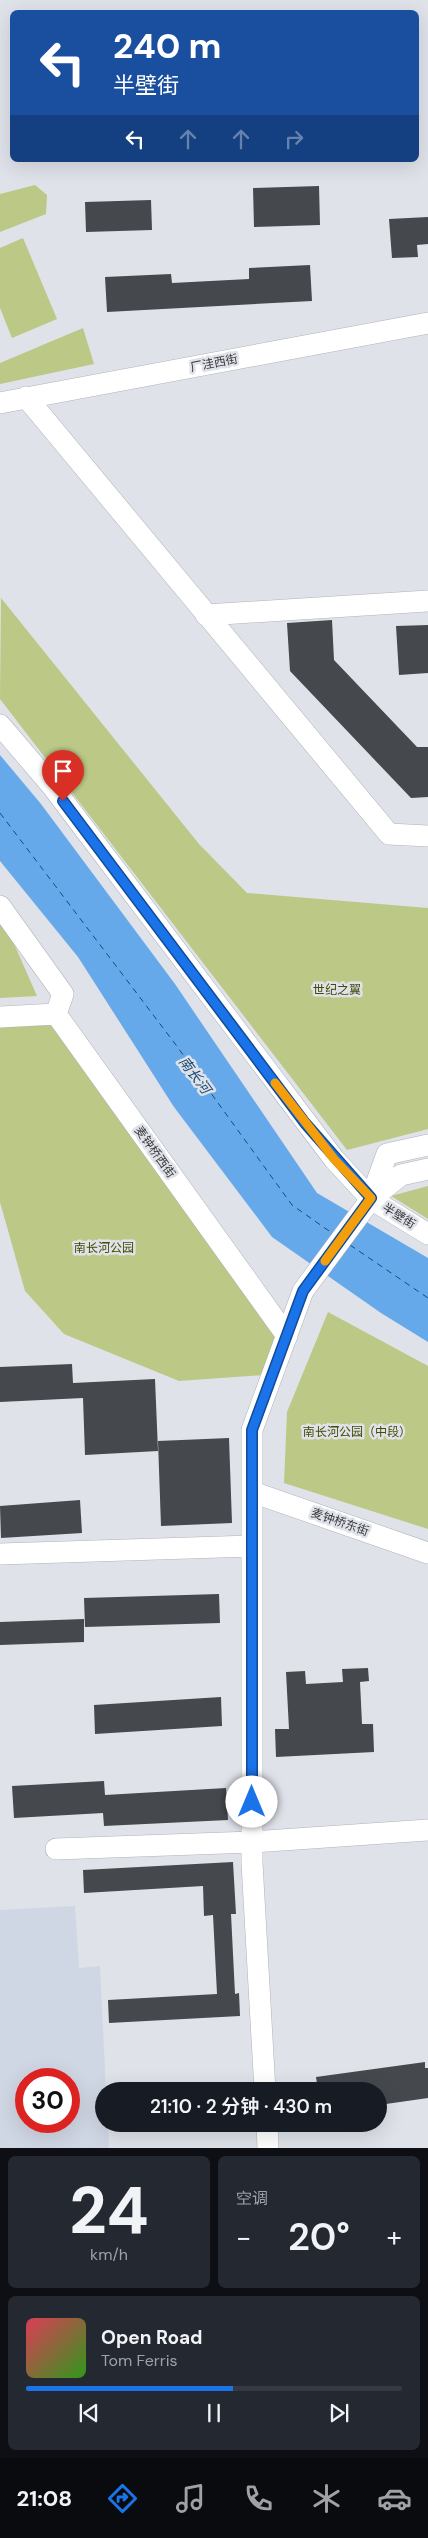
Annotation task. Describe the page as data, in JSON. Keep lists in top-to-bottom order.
{
  "streets": {
    "street": [
      "厂洼西街",
      "麦钟桥西街",
      "半壁街",
      "麦钟桥东街"
    ]
  },
  "water": ["南长河"],
  "parks": ["世纪之翼", "南长河公园", "南长河公园（中段）"],
  "page": {
    "turn": ["240 m", "半壁街"],
    "limit": "30",
    "trip": "21:10 · 2 分钟 · 430 m",
    "tile": [
      ["24", "km/h"],
      "空调"
    ],
    "heat": ["−", "20°", "+"],
    "song": ["Open Road", "Tom Ferris"],
    "tabs": "21:08"
  }
}
